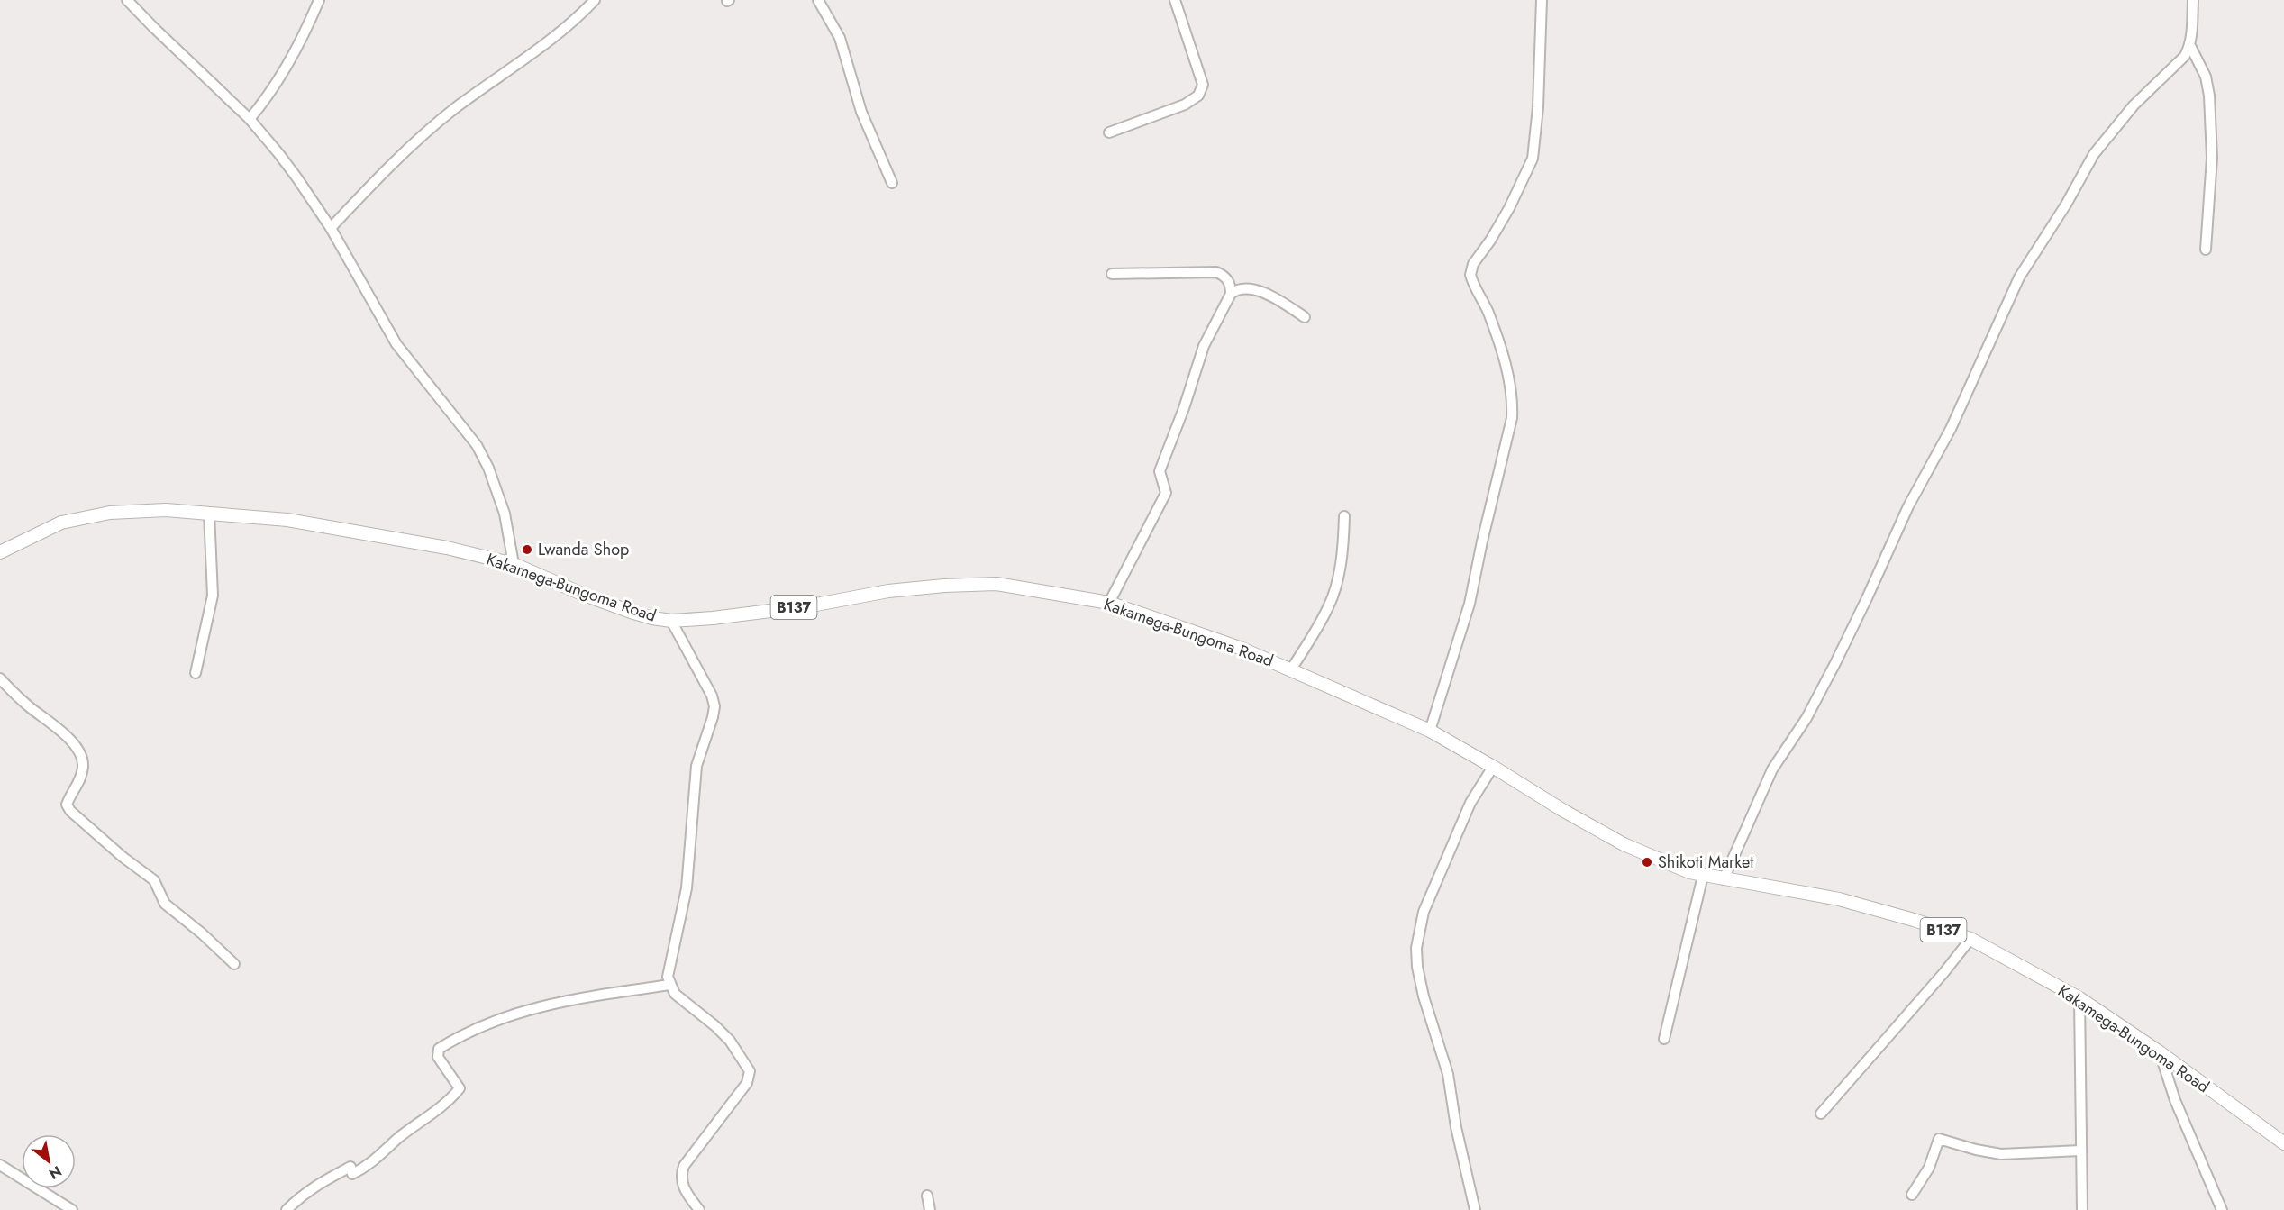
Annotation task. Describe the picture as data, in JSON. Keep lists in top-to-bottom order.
{
  "streets": {
    "main road": ["Kakamega-Bungoma Road", "B137"]
  },
  "places": ["Lwanda Shop", "Shikoti Market"],
  "north": "bottom right"
}
